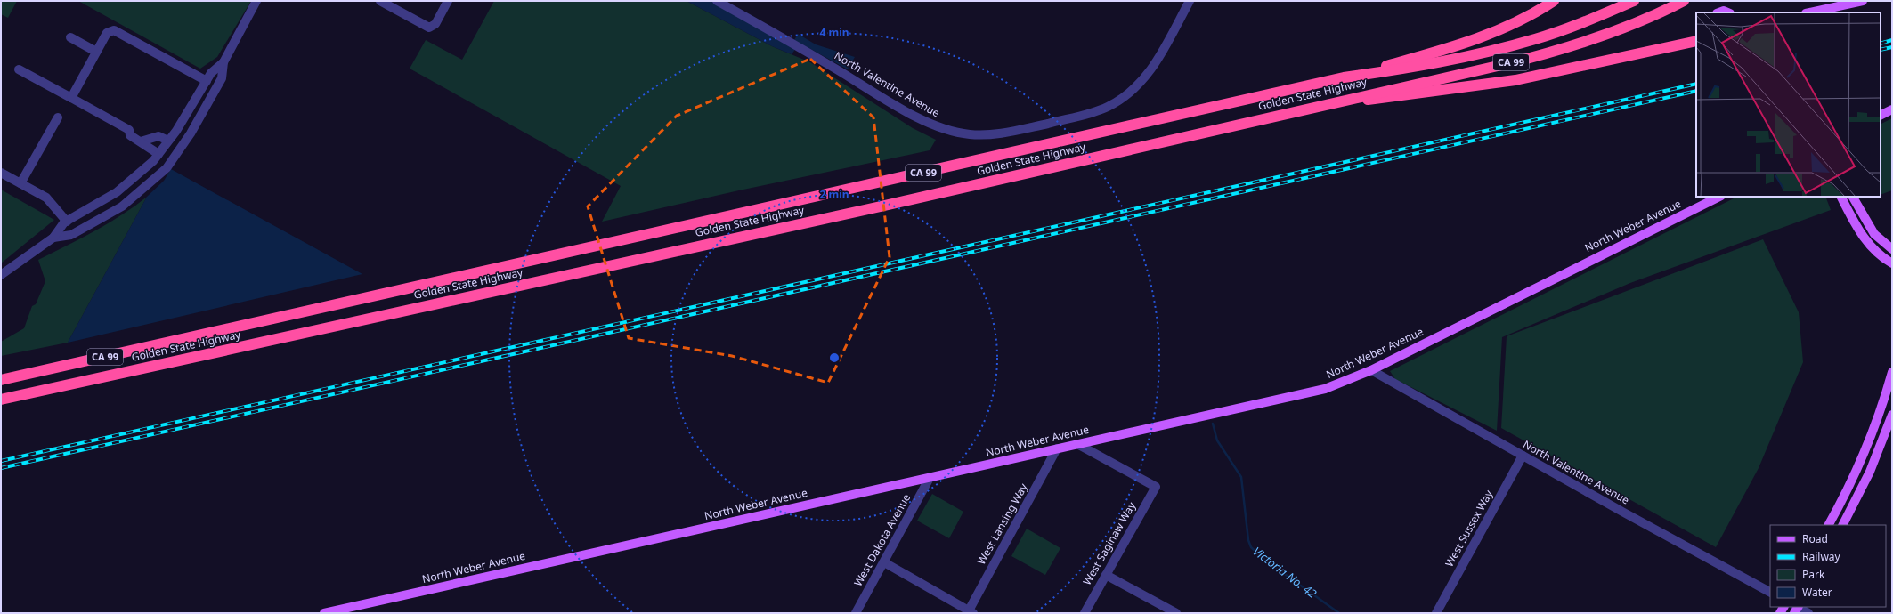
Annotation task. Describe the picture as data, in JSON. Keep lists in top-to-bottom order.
{
  "streets": {
    "highway": ["CA 99", "Golden State Highway"],
    "main road": ["North Weber Avenue"],
    "street": [
      "North Valentine Avenue",
      "West Lansing Way",
      "West Sussex Way",
      "West Dakota Avenue",
      "West Saginaw Way"
    ]
  },
  "crossings": [
    ["North Valentine Avenue", "North Weber Avenue"],
    ["North Valentine Avenue", "West Sussex Way"],
    ["North Weber Avenue", "West Lansing Way"],
    ["North Weber Avenue", "West Dakota Avenue"],
    ["North Weber Avenue", "West Saginaw Way"]
  ],
  "water": ["Victoria No. 42"],
  "legend": [
    "Road",
    "Railway",
    "Park",
    "Water"
  ],
  "rings": ["4 min", "2 min"]
}
